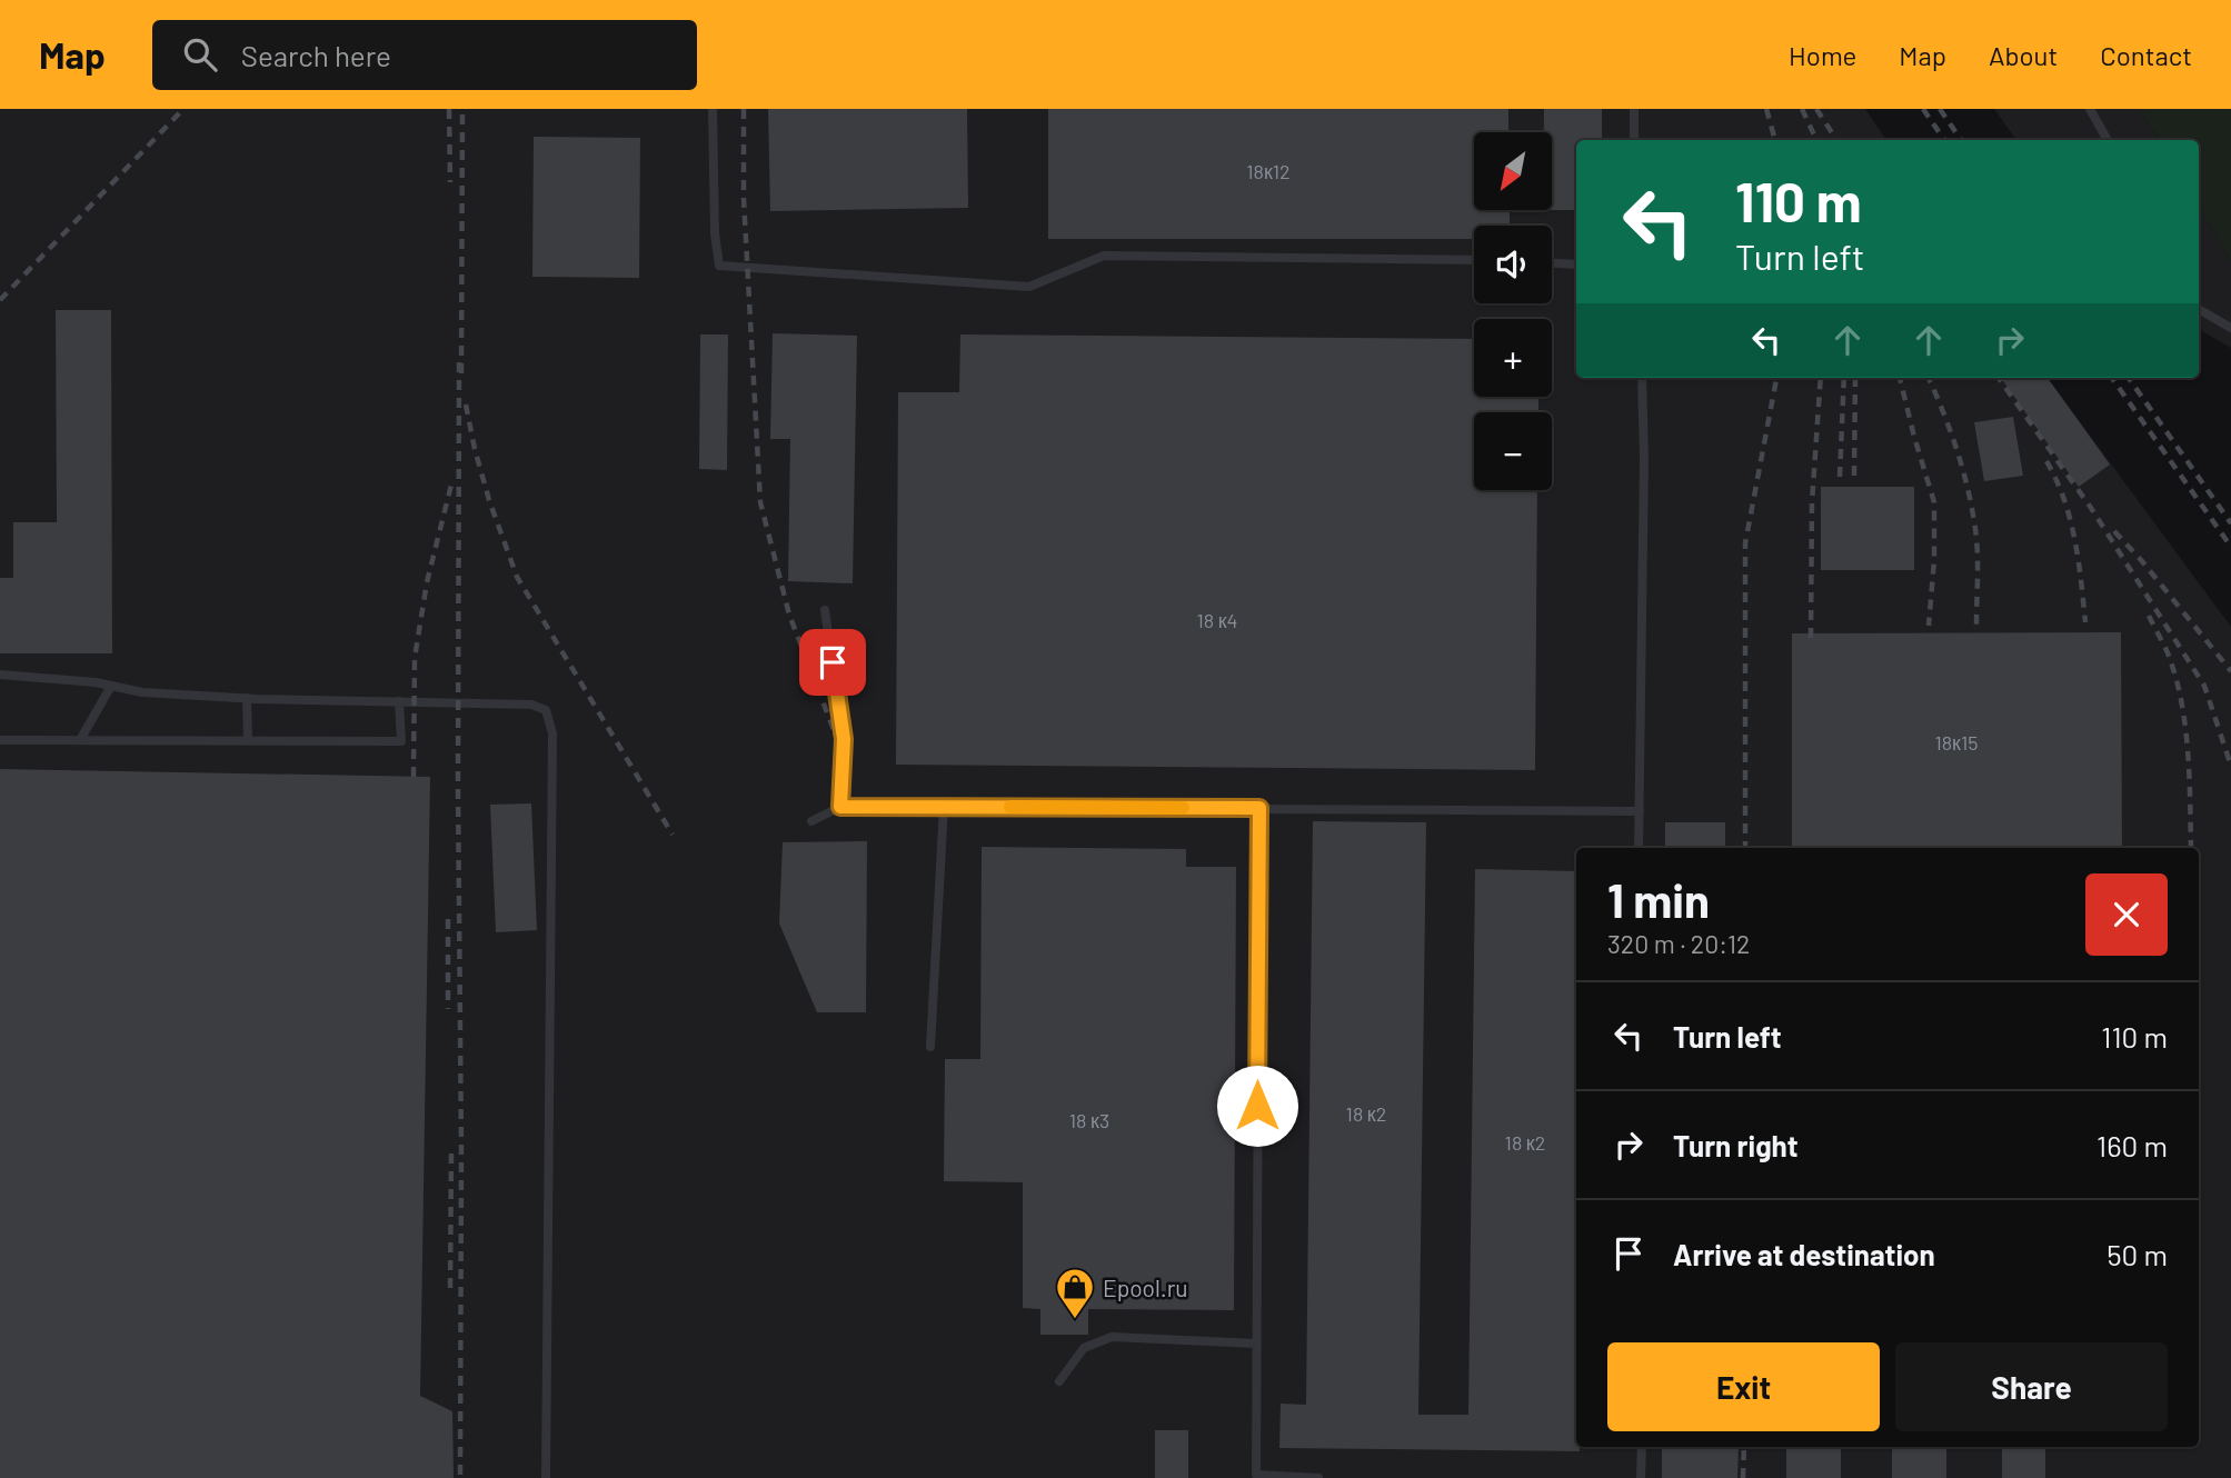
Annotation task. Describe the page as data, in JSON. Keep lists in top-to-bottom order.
{
  "places": {
    "shop": ["Epool.ru"]
  },
  "house_numbers": [
    "18к12",
    "18 к4",
    "18к15",
    "18 к2",
    "18 к3",
    "18 к2"
  ],
  "north": "bottom left",
  "page": {
    "header": "Map",
    "search": "Search here",
    "nav": [
      "Home",
      "Map",
      "About",
      "Contact"
    ],
    "map_buttons": ["+", "−"],
    "turn": ["110 m", "Turn left"],
    "heading": ["1 min", "320 m · 20:12"],
    "list": [
      {
        "name": "Turn left",
        "value": "110 m"
      },
      {
        "name": "Turn right",
        "value": "160 m"
      },
      {
        "name": "Arrive at destination",
        "value": "50 m"
      }
    ],
    "buttons": ["Exit", "Share"]
  }
}
